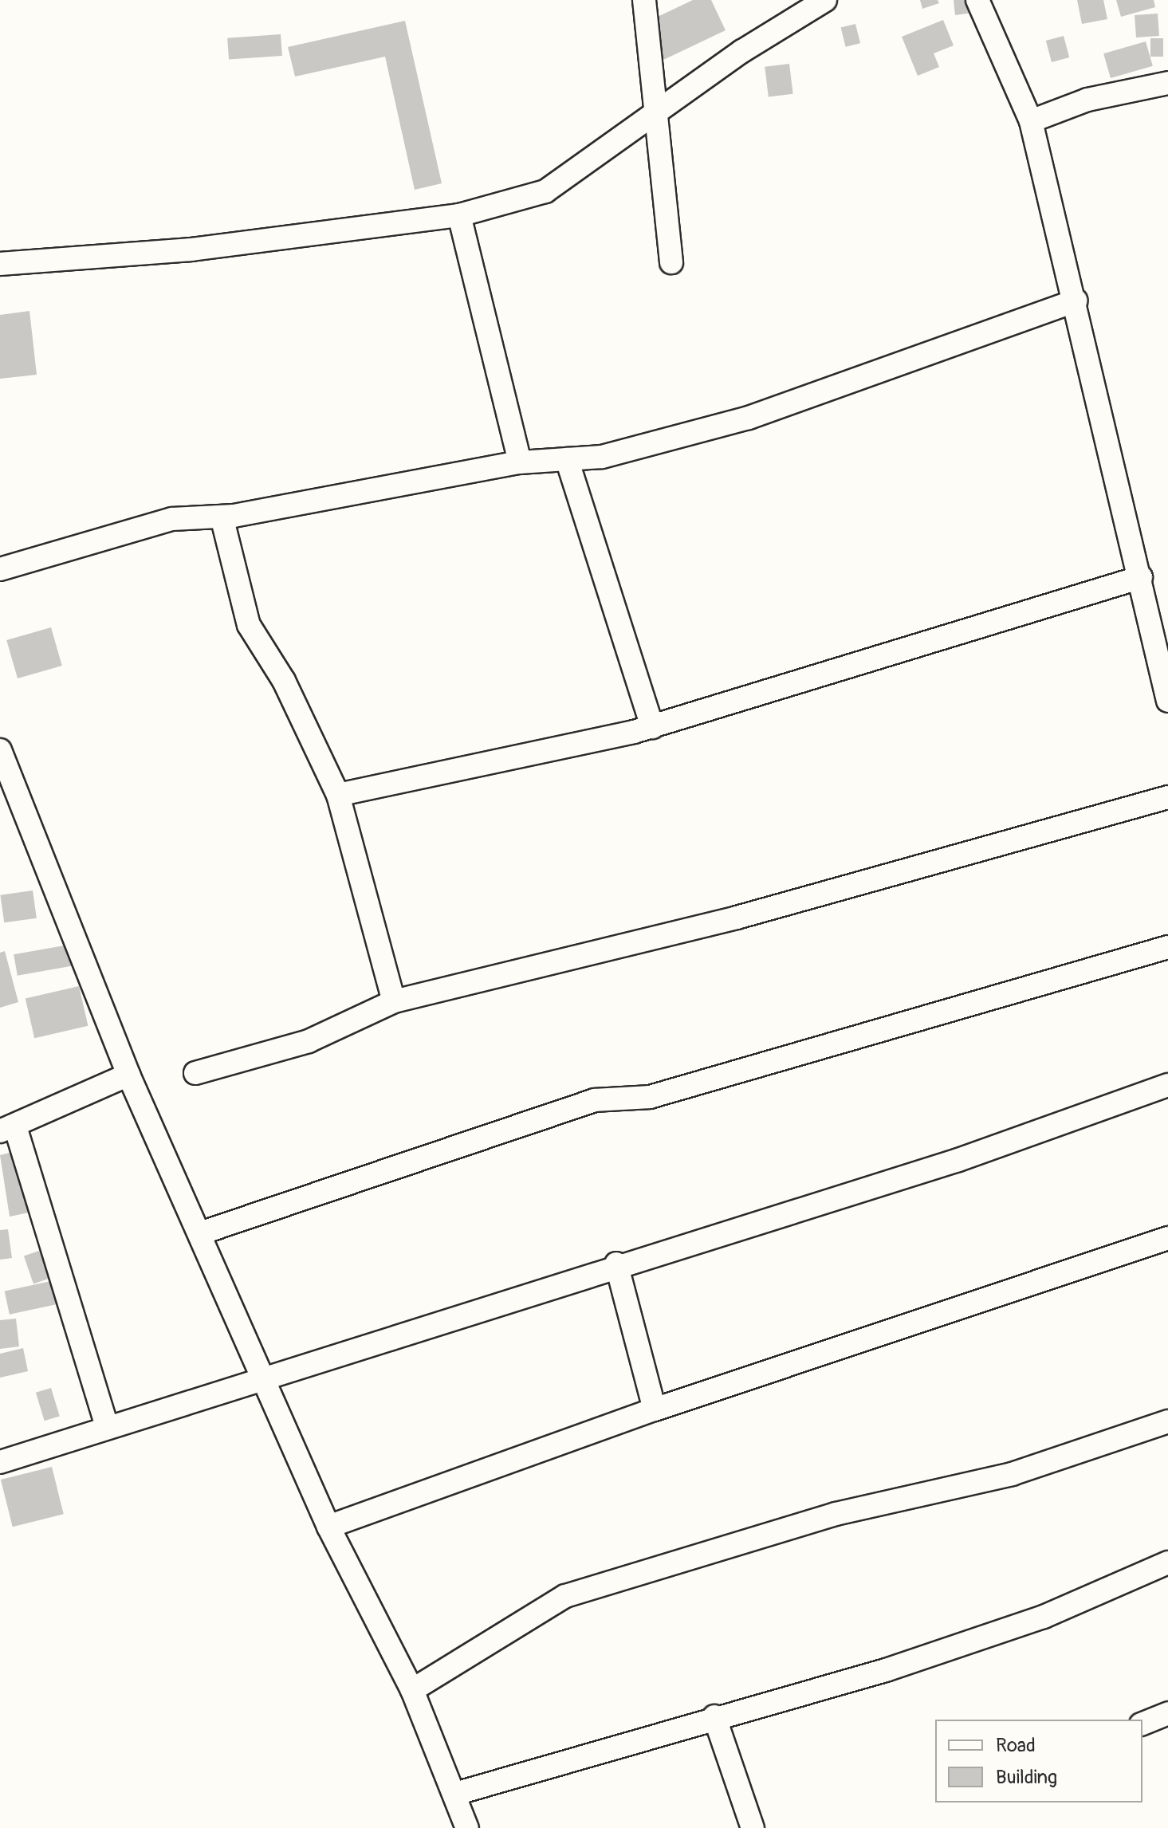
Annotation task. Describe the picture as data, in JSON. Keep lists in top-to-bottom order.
{
  "legend": ["Road", "Building"]
}
